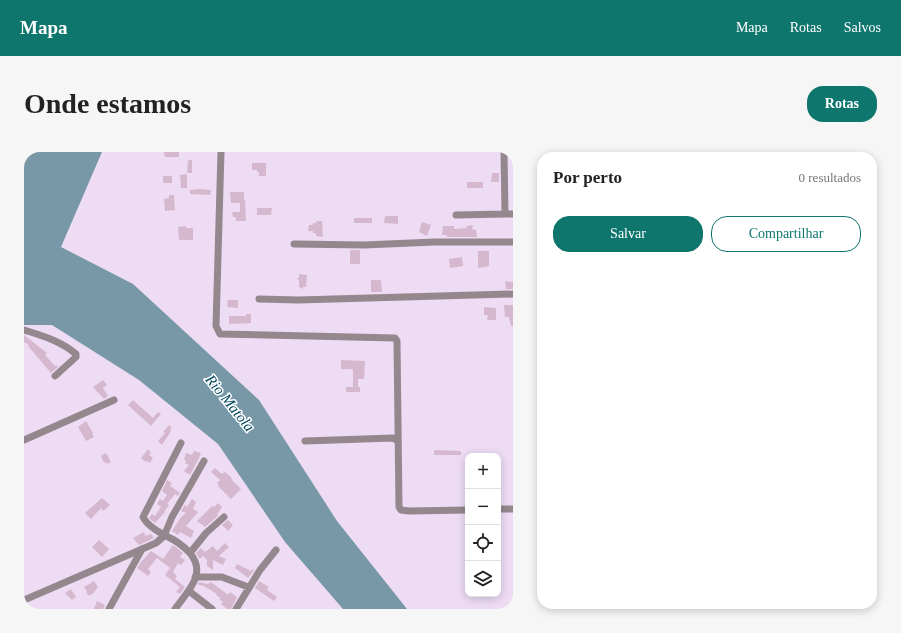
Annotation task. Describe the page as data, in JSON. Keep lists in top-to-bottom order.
{
  "water": ["Rio Matola"],
  "page": {
    "header": "Mapa",
    "nav": ["Mapa", "Rotas", "Salvos"],
    "buttons": [
      "Rotas",
      ["Salvar", "Compartilhar"]
    ],
    "title": "Onde estamos",
    "heading": ["Por perto", "0 resultados"],
    "map_buttons": ["+", "−"]
  }
}
